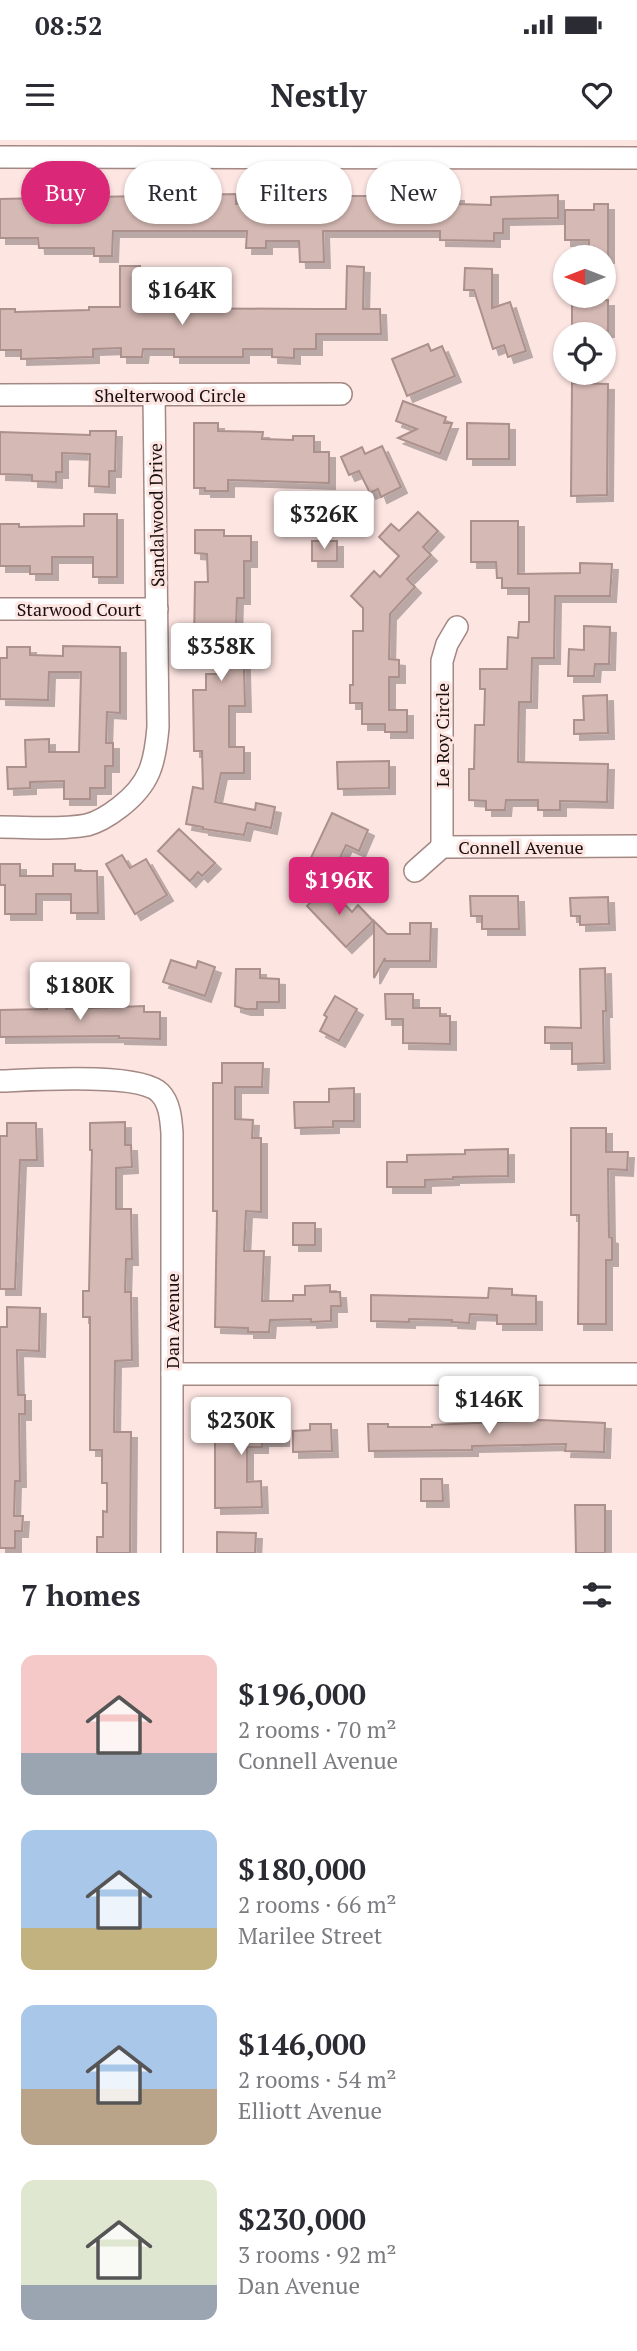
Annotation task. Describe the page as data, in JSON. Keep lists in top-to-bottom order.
{
  "streets": {
    "street": [
      "Shelterwood Circle",
      "Sandalwood Drive",
      "Starwood Court",
      "Le Roy Circle",
      "Connell Avenue",
      "Dan Avenue"
    ]
  },
  "crossings": [
    ["Shelterwood Circle", "Sandalwood Drive"],
    ["Sandalwood Drive", "Starwood Court"],
    ["Le Roy Circle", "Connell Avenue"]
  ],
  "north": "left",
  "page": {
    "status": "08:52",
    "header": "Nestly",
    "chip": [
      "Buy",
      "Rent",
      "Filters",
      "New"
    ],
    "price": [
      "$164K",
      "$326K",
      "$358K",
      "$196K",
      "$180K",
      "$146K",
      "$230K"
    ],
    "heading": "7 homes",
    "list": [
      {
        "name": "$196,000",
        "note": "2 rooms · 70 m² · Connell Avenue"
      },
      {
        "name": "$180,000",
        "note": "2 rooms · 66 m² · Marilee Street"
      },
      {
        "name": "$146,000",
        "note": "2 rooms · 54 m² · Elliott Avenue"
      },
      {
        "name": "$230,000",
        "note": "3 rooms · 92 m² · Dan Avenue"
      }
    ]
  }
}
